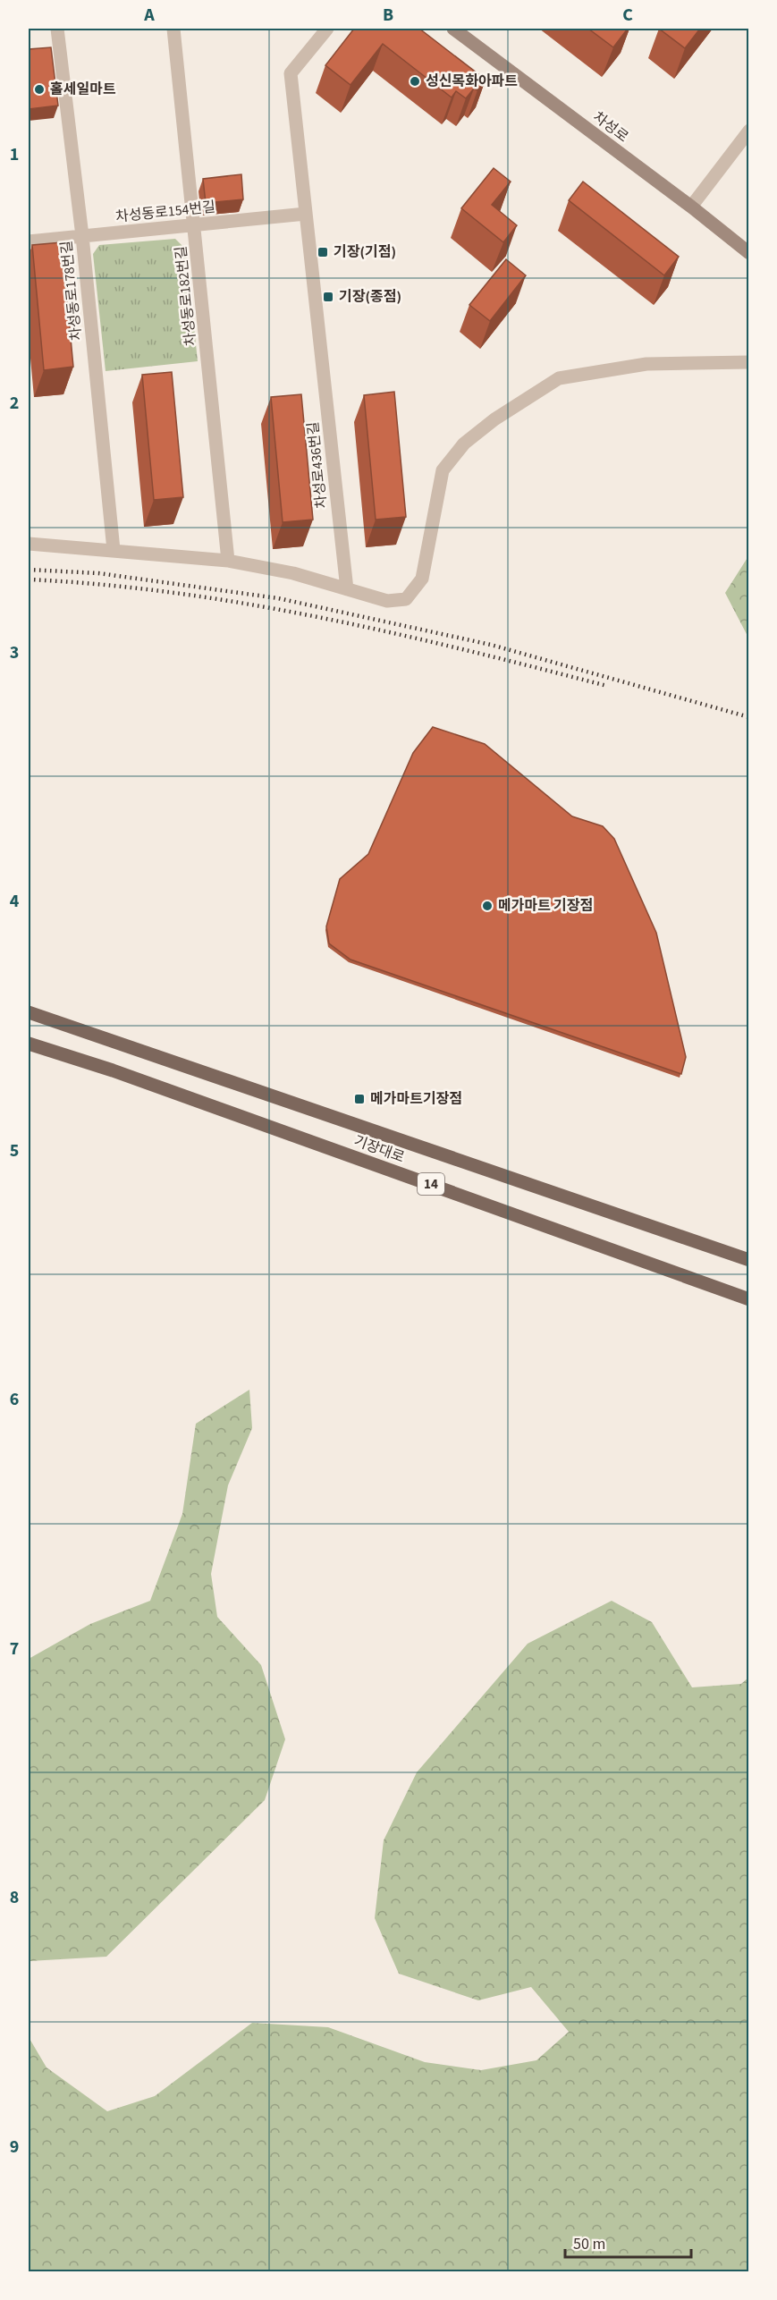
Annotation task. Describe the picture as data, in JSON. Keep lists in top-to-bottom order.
{
  "streets": {
    "main road": ["차성로", "기장대로", "14"],
    "street": [
      "차성동로154번길",
      "차성동로178번길",
      "차성동로182번길",
      "차성로436번길"
    ]
  },
  "crossings": [
    ["차성동로154번길", "차성동로178번길"],
    ["차성동로154번길", "차성동로182번길"],
    ["차성동로154번길", "차성로436번길"]
  ],
  "places": {
    "other": ["성신목화아파트", "홀세일마트", "메가마트 기장점"],
    "transit": ["기장(기점)", "기장(종점)", "메가마트기장점"]
  },
  "scale_bar": "50 m",
  "grid": {
    "columns": ["A", "B", "C"],
    "rows": [
      "1",
      "2",
      "3",
      "4",
      "5",
      "6",
      "7",
      "8",
      "9"
    ]
  }
}
